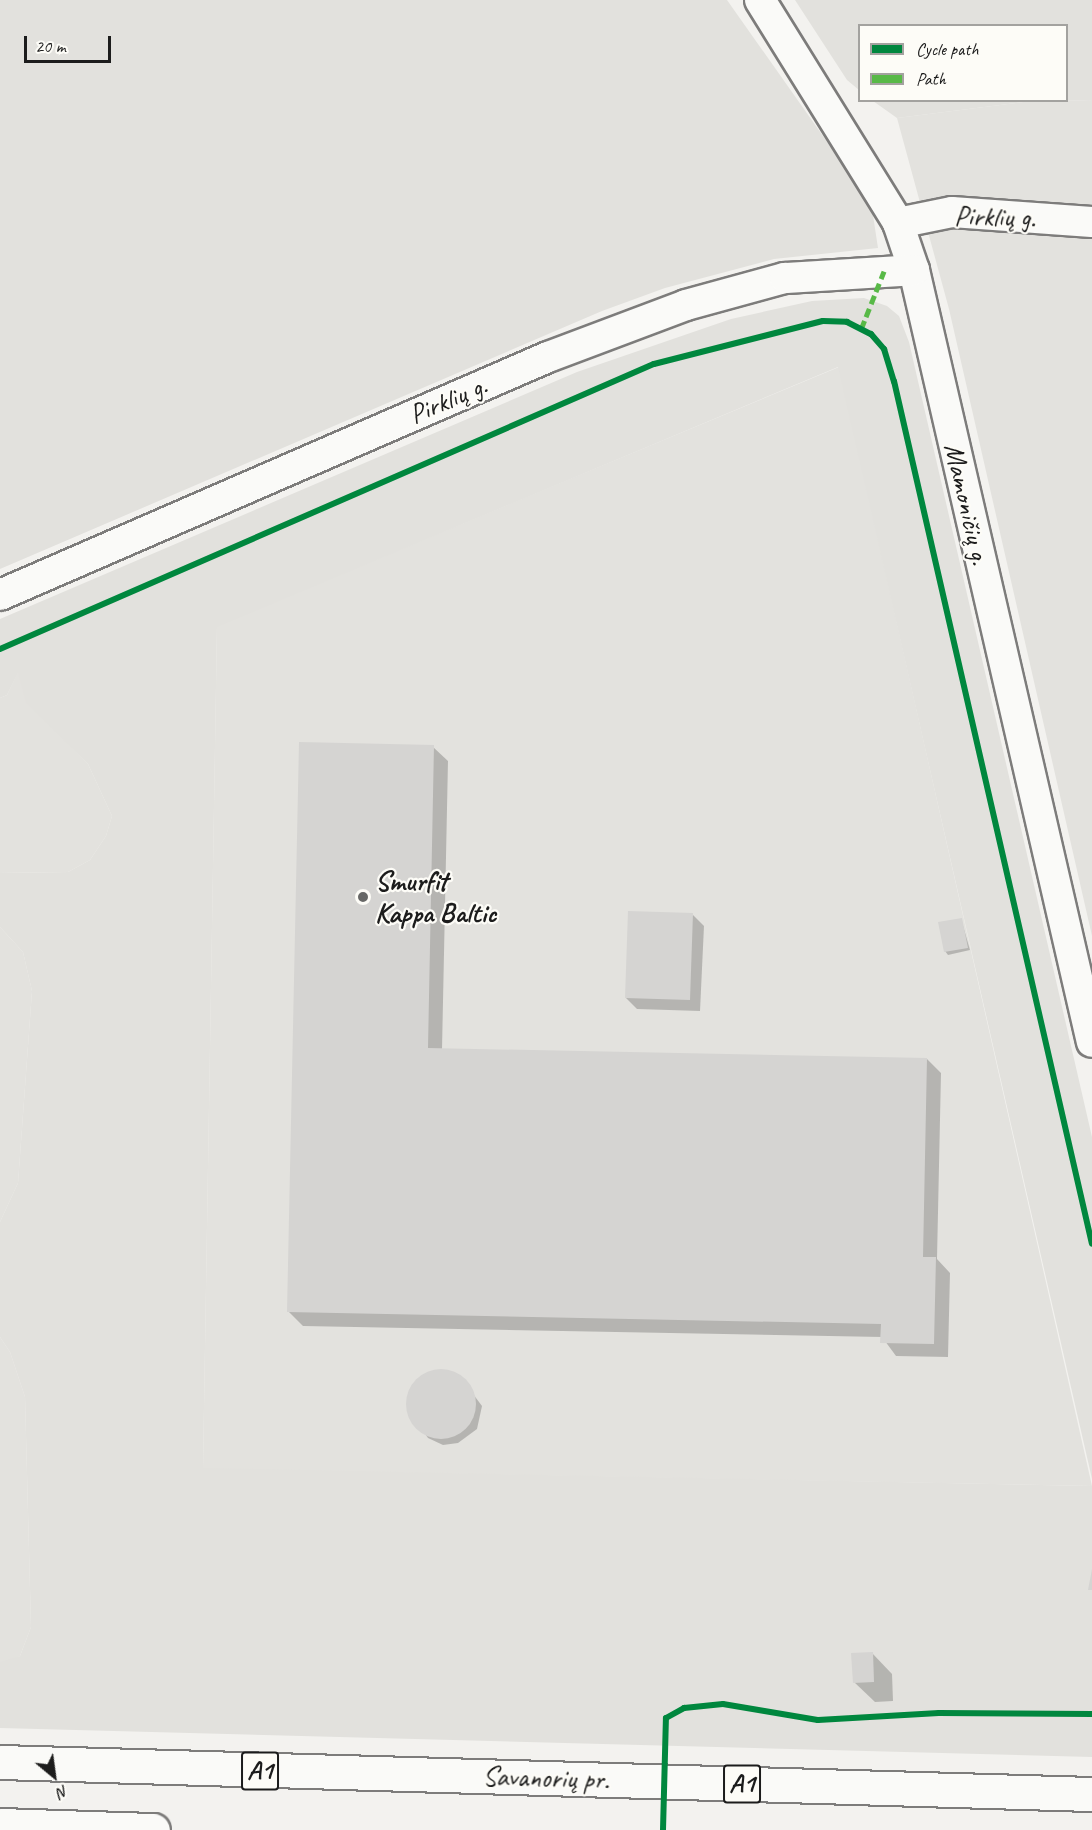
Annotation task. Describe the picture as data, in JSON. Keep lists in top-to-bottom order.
{
  "streets": {
    "highway": ["A1", "Savanorių pr."],
    "street": ["Pirklių g.", "Mamoničių g."]
  },
  "crossings": [
    ["Pirklių g.", "Mamoničių g."]
  ],
  "places": ["Smurfit Kappa Baltic"],
  "legend": ["Cycle path", "Path"],
  "scale_bar": "20 m",
  "north": "bottom right"
}
